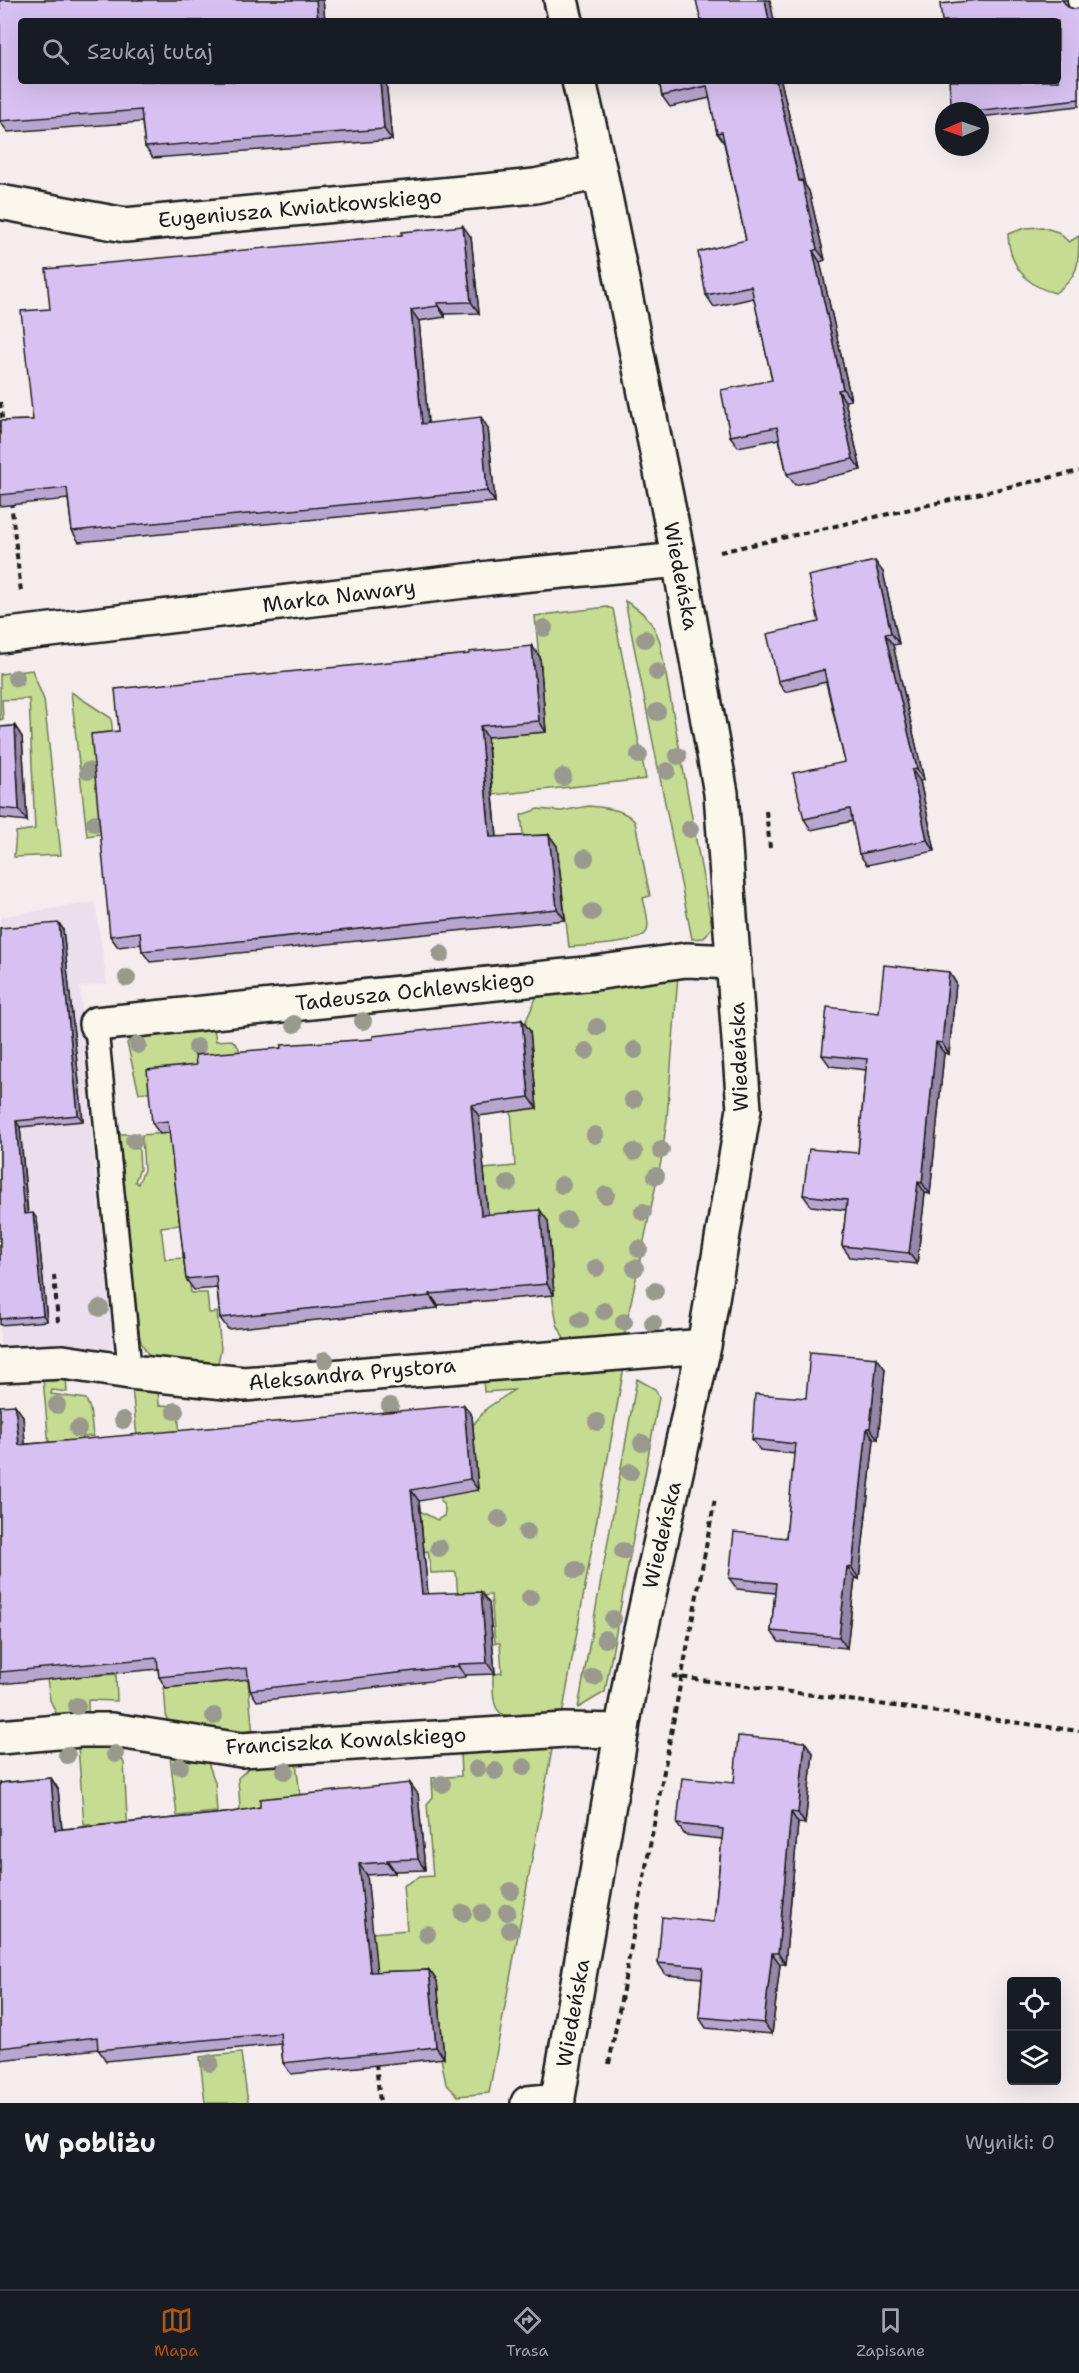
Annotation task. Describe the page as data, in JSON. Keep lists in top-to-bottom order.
{
  "streets": {
    "street": [
      "Eugeniusza Kwiatkowskiego",
      "Wiedeńska",
      "Marka Nawary",
      "Tadeusza Ochlewskiego",
      "Aleksandra Prystora",
      "Franciszka Kowalskiego"
    ]
  },
  "crossings": [
    ["Eugeniusza Kwiatkowskiego", "Wiedeńska"],
    ["Wiedeńska", "Marka Nawary"],
    ["Wiedeńska", "Tadeusza Ochlewskiego"],
    ["Wiedeńska", "Aleksandra Prystora"],
    ["Wiedeńska", "Franciszka Kowalskiego"]
  ],
  "north": "left",
  "page": {
    "search": "Szukaj tutaj",
    "heading": ["W pobliżu", "Wyniki: 0"],
    "nav": ["Mapa", "Trasa", "Zapisane"]
  }
}
